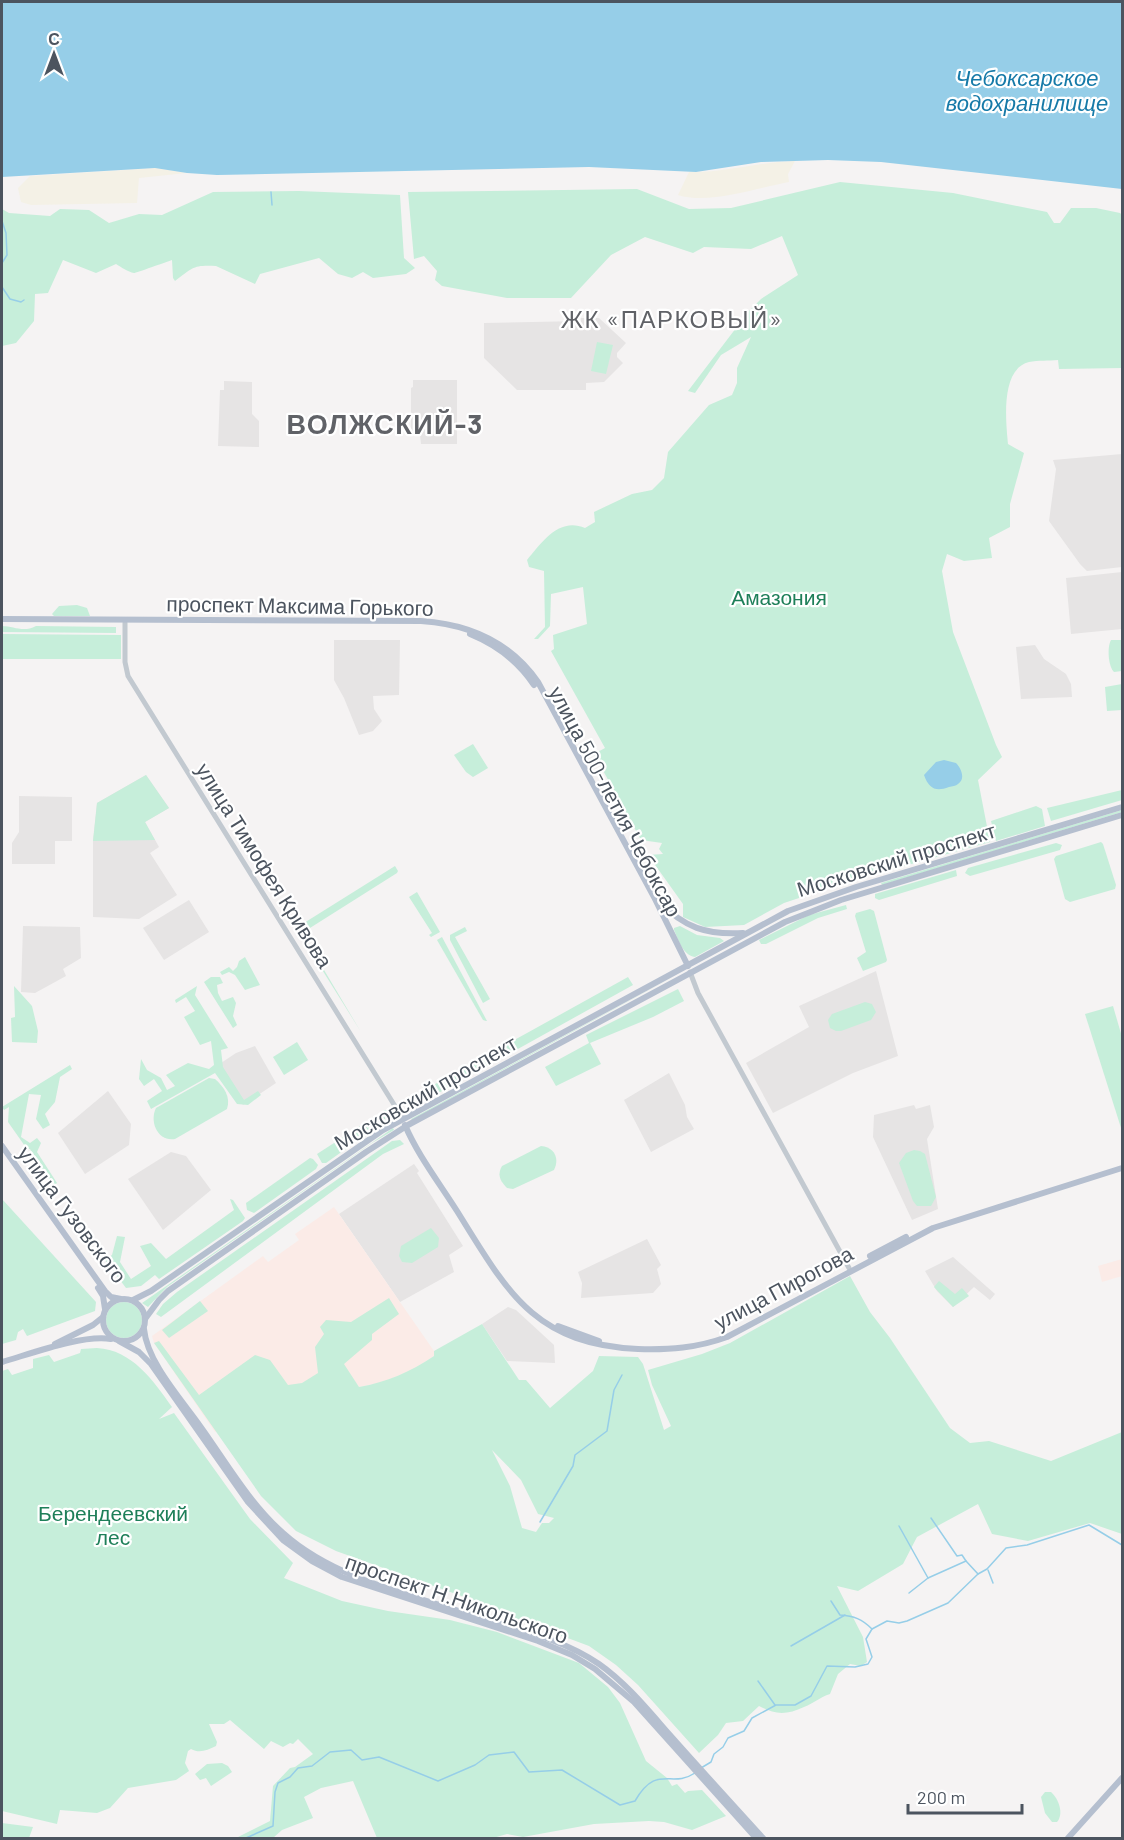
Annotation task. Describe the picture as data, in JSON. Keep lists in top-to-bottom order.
{
  "streets": {
    "main road": [
      "проспект Максима Горького",
      "улица 500-летия Чебоксар",
      "Московский проспект",
      "улица Гузовского",
      "улица Пирогова",
      "проспект Н.Никольского"
    ],
    "street": ["улица Тимофея Кривова"]
  },
  "crossings": [
    ["проспект Максима Горького", "улица 500-летия Чебоксар"],
    ["проспект Максима Горького", "улица Тимофея Кривова"],
    ["улица 500-летия Чебоксар", "Московский проспект"],
    ["Московский проспект", "улица Тимофея Кривова"],
    ["Московский проспект", "улица Гузовского"],
    ["Московский проспект", "улица Пирогова"],
    ["Московский проспект", "проспект Н.Никольского"],
    ["улица Тимофея Кривова", "улица Пирогова"],
    ["улица Гузовского", "проспект Н.Никольского"]
  ],
  "districts": ["ЖК «ПАРКОВЫЙ»", "ВОЛЖСКИЙ-3"],
  "water": ["Чебоксарское водохранилище"],
  "parks": ["Амазония", "Берендеевский лес"],
  "scale_bar": "200 m",
  "north": "top"
}
